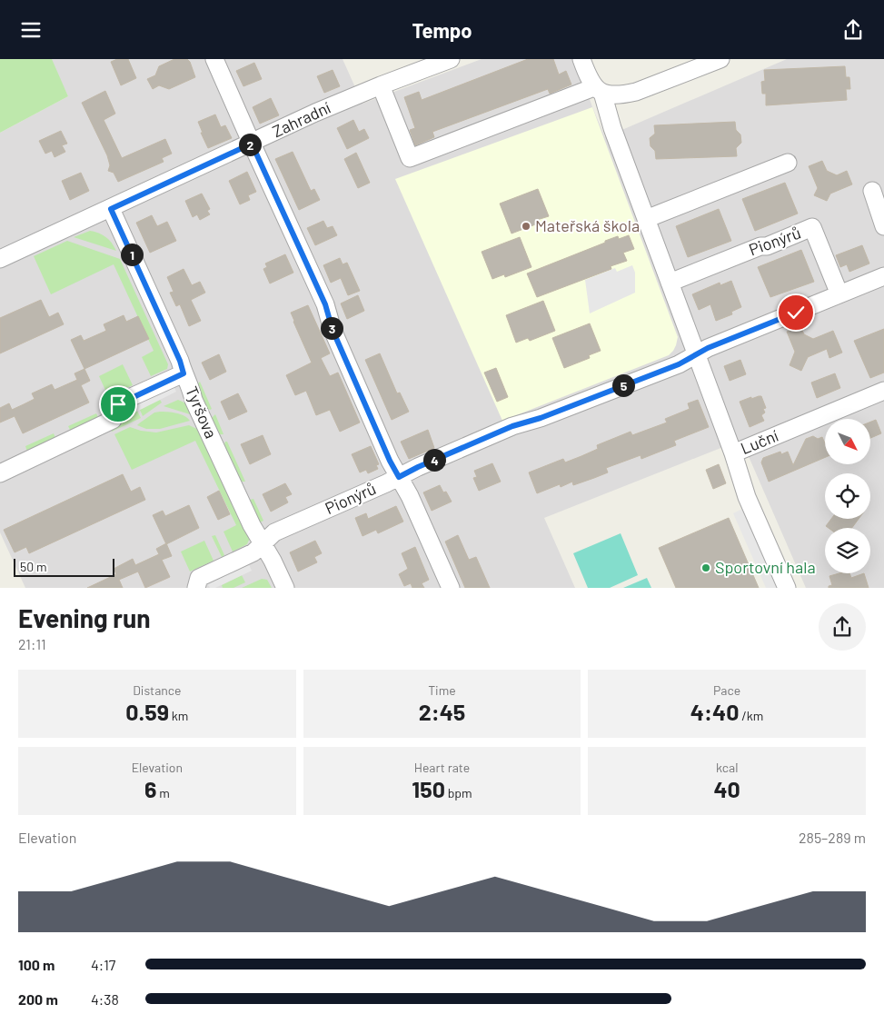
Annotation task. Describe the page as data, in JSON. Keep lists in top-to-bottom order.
{
  "streets": {
    "street": [
      "Zahradní",
      "Pionýrů",
      "Tyršova",
      "Luční"
    ]
  },
  "crossings": [
    ["Zahradní", "Tyršova"],
    ["Pionýrů", "Tyršova"],
    ["Pionýrů", "Luční"]
  ],
  "places": ["Mateřská škola", "Sportovní hala"],
  "scale_bar": "50 m",
  "north": "bottom right",
  "page": {
    "header": "Tempo",
    "pins": [
      "2",
      "1",
      "3",
      "5",
      "4"
    ],
    "scale": "50 m",
    "heading": ["Evening run", "21:11"],
    "stats": [
      ["Distance", "0.59 km"],
      ["Time", "2:45"],
      ["Pace", "4:40 /km"],
      ["Elevation", "6 m"],
      ["Heart rate", "150 bpm"],
      ["kcal", "40"]
    ],
    "chart": ["Elevation", "285–289 m"],
    "list": [
      {
        "name": "100 m",
        "note": "4:17"
      },
      {
        "name": "200 m",
        "note": "4:38"
      }
    ]
  }
}
